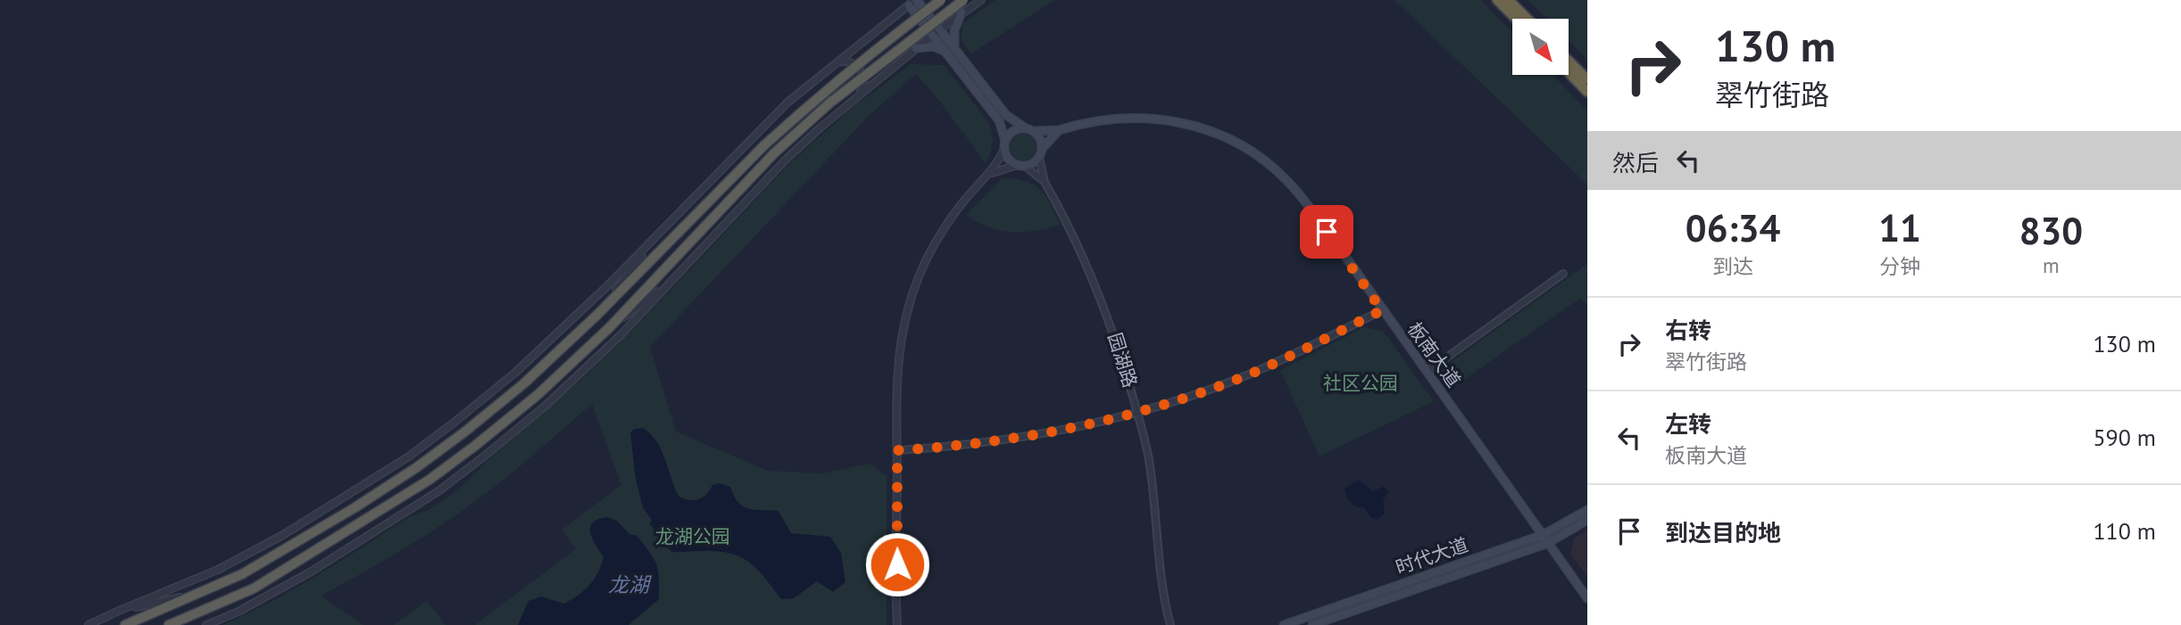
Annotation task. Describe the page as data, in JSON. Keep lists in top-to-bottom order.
{
  "streets": {
    "main road": ["板南大道", "时代大道"],
    "street": ["园湖路"]
  },
  "crossings": [
    ["板南大道", "时代大道"]
  ],
  "water": ["龙湖"],
  "parks": ["社区公园", "龙湖公园"],
  "north": "bottom right",
  "page": {
    "turn": ["130 m", "翠竹街路"],
    "then": "然后",
    "eta": [
      "06:34",
      "到达",
      "11",
      "分钟",
      "830",
      "m"
    ],
    "list": [
      {
        "name": "右转",
        "note": "翠竹街路",
        "value": "130 m"
      },
      {
        "name": "左转",
        "note": "板南大道",
        "value": "590 m"
      },
      {
        "name": "到达目的地",
        "value": "110 m"
      }
    ]
  }
}
